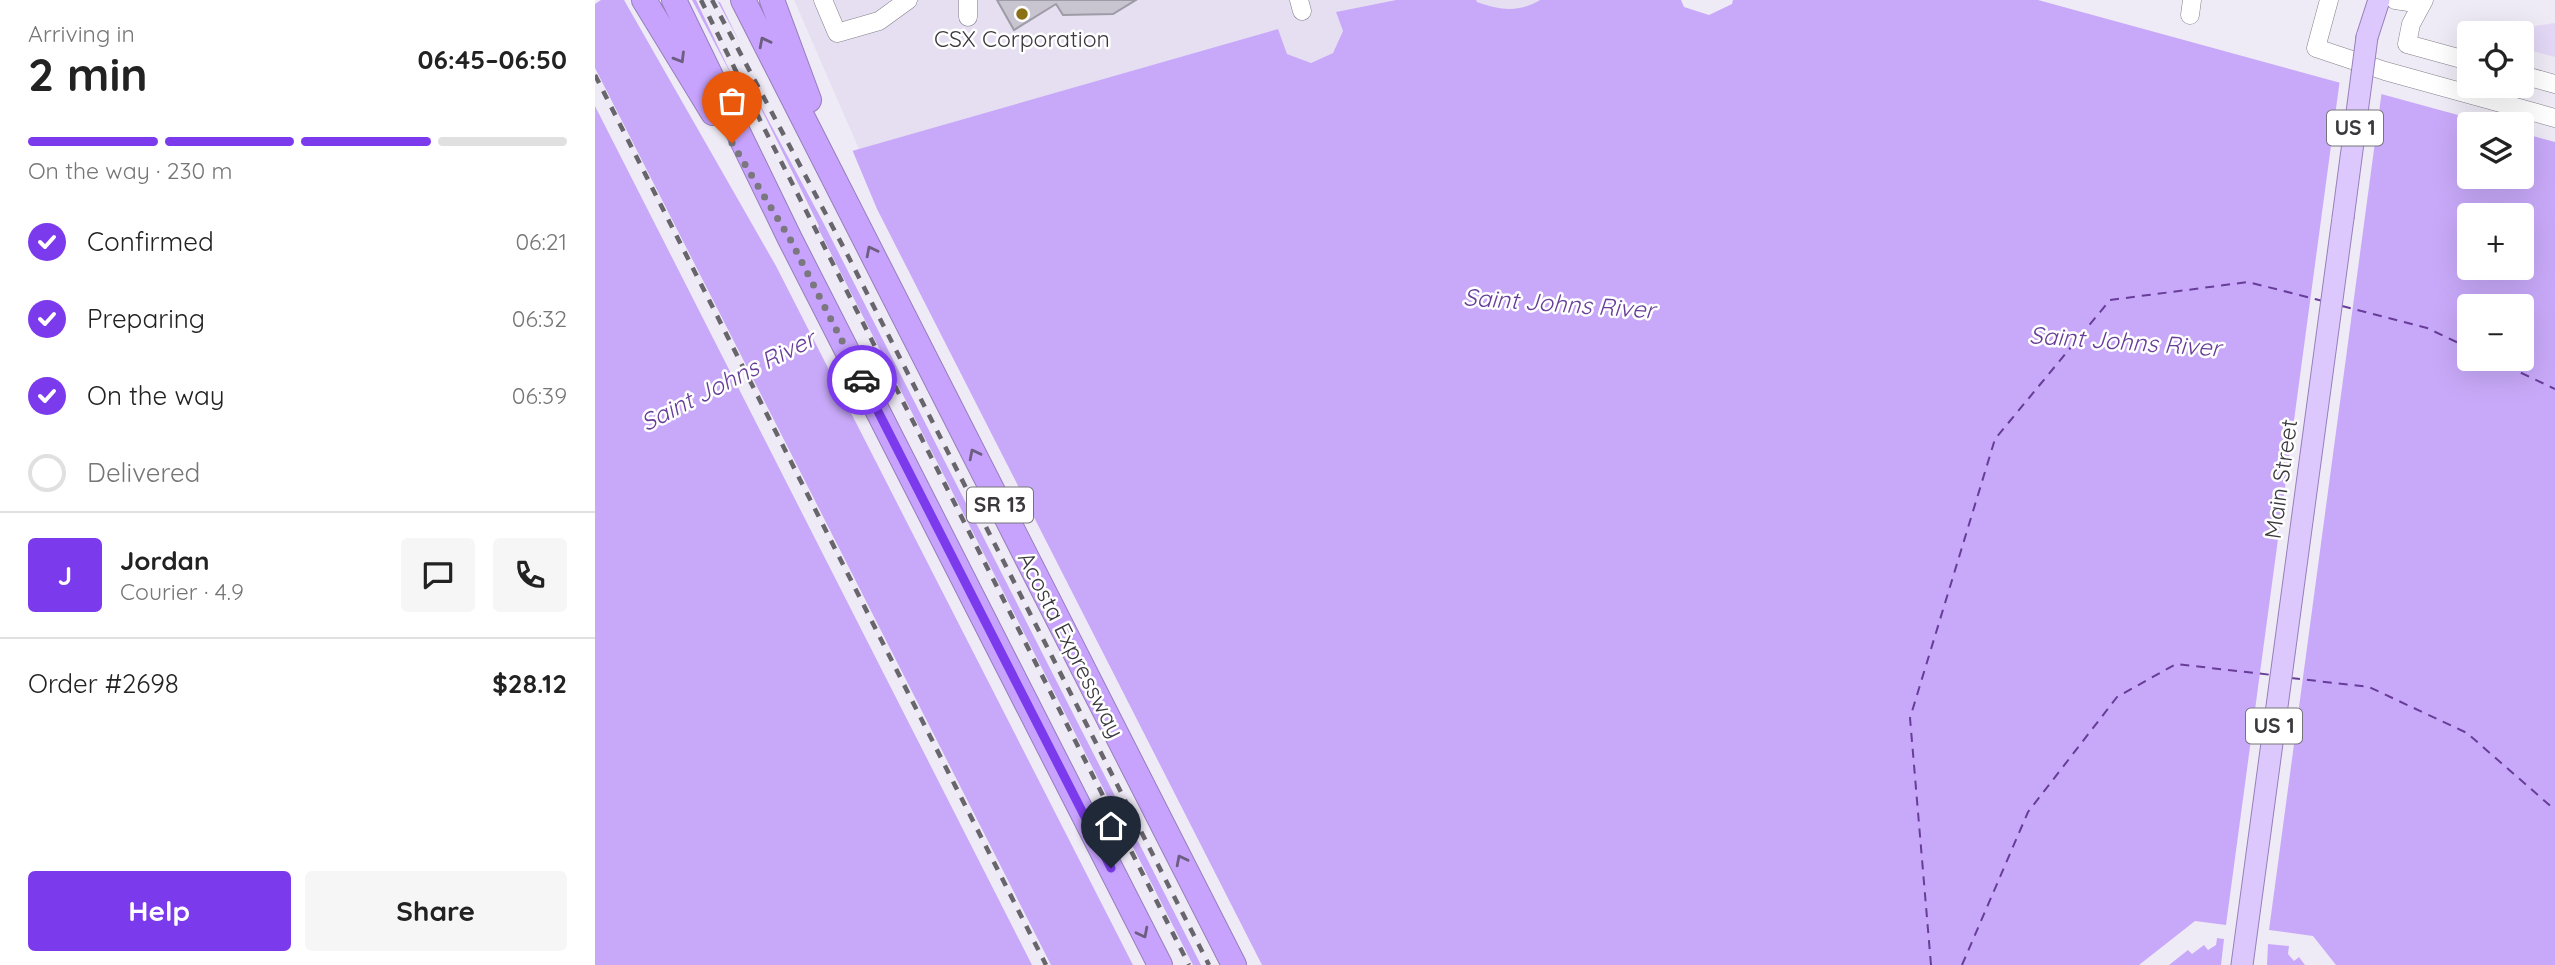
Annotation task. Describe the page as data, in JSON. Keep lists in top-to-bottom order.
{
  "streets": {
    "highway": ["SR 13", "Acosta Expressway"],
    "main road": ["US 1", "Main Street"]
  },
  "crossings": [
    ["US 1", "Main Street"]
  ],
  "water": ["Saint Johns River"],
  "places": ["CSX Corporation"],
  "page": {
    "heading": ["2 min", "Arriving in", "06:45–06:50"],
    "panel": [
      "Jordan",
      "Courier · 4.9",
      "Order #2698",
      "$28.12"
    ],
    "map_buttons": ["+", "−"],
    "bar": "On the way · 230 m",
    "list": [
      ["Confirmed", "06:21"],
      ["Preparing", "06:32"],
      ["On the way", "06:39"],
      "Delivered"
    ],
    "round": "J",
    "buttons": ["Help", "Share"]
  }
}
